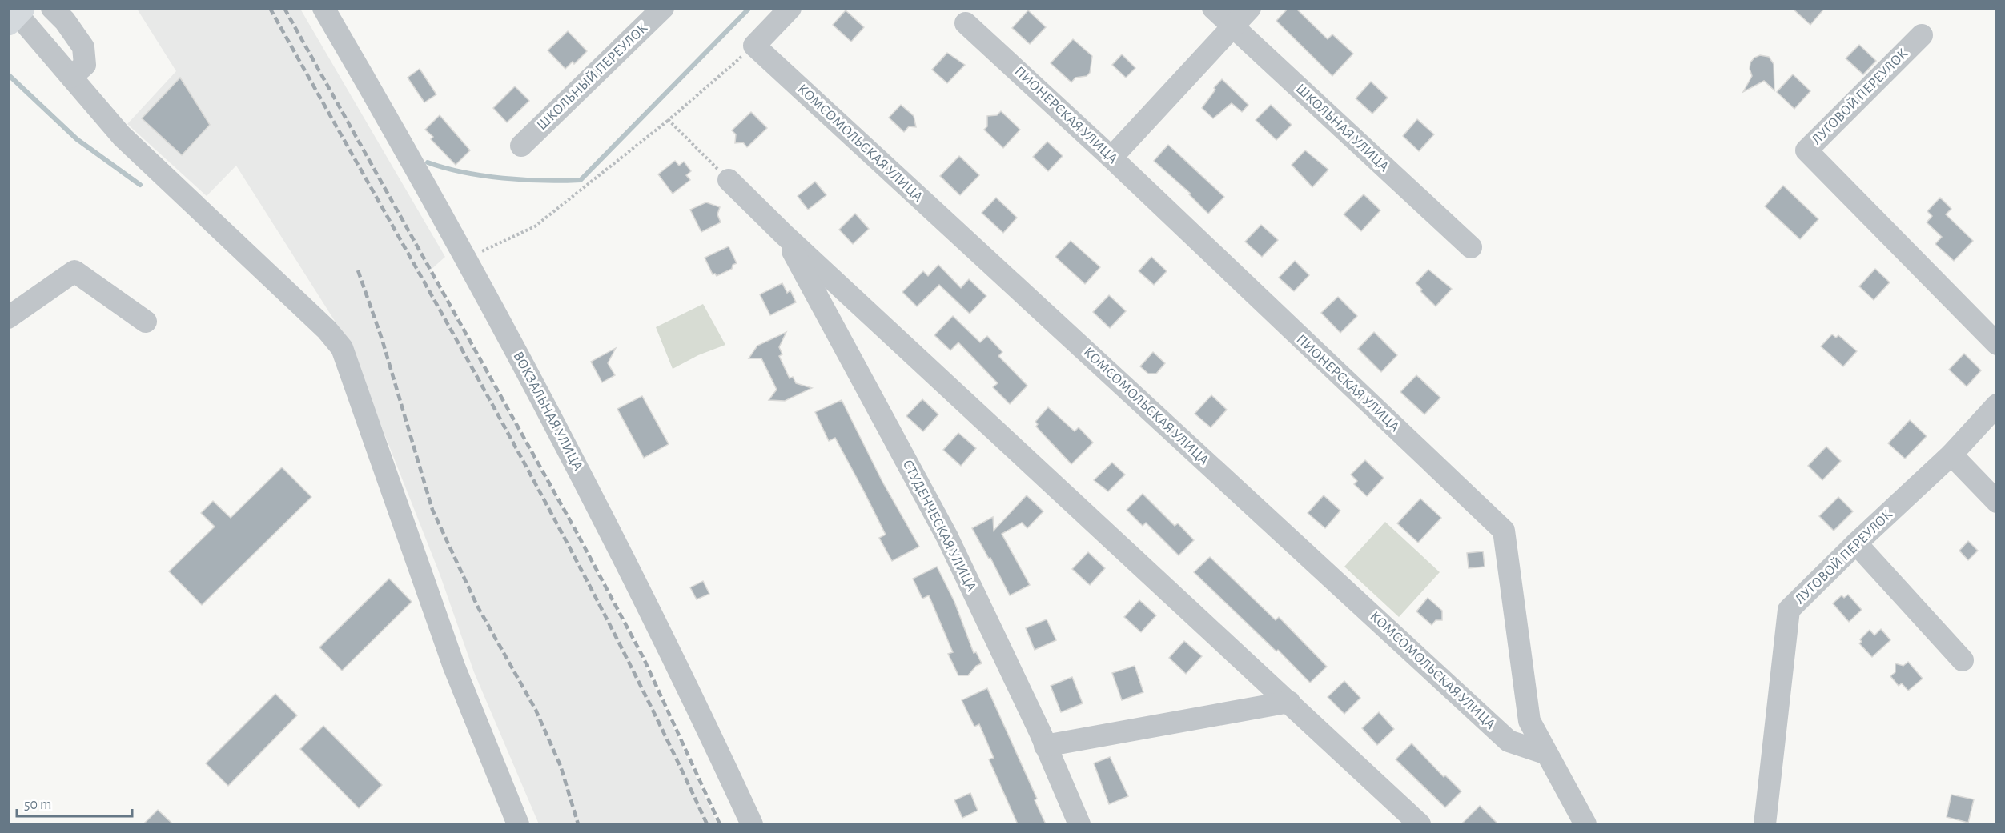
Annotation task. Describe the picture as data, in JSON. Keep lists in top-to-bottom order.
{
  "streets": {
    "street": [
      "ШКОЛЬНЫЙ ПЕРЕУЛОК",
      "ЛУГОВОЙ ПЕРЕУЛОК",
      "ПИОНЕРСКАЯ УЛИЦА",
      "ШКОЛЬНАЯ УЛИЦА",
      "КОМСОМОЛЬСКАЯ УЛИЦА",
      "ВОКЗАЛЬНАЯ УЛИЦА",
      "СТУДЕНЧЕСКАЯ УЛИЦА"
    ]
  },
  "crossings": [
    ["ПИОНЕРСКАЯ УЛИЦА", "КОМСОМОЛЬСКАЯ УЛИЦА"]
  ],
  "scale_bar": "50 m"
}
